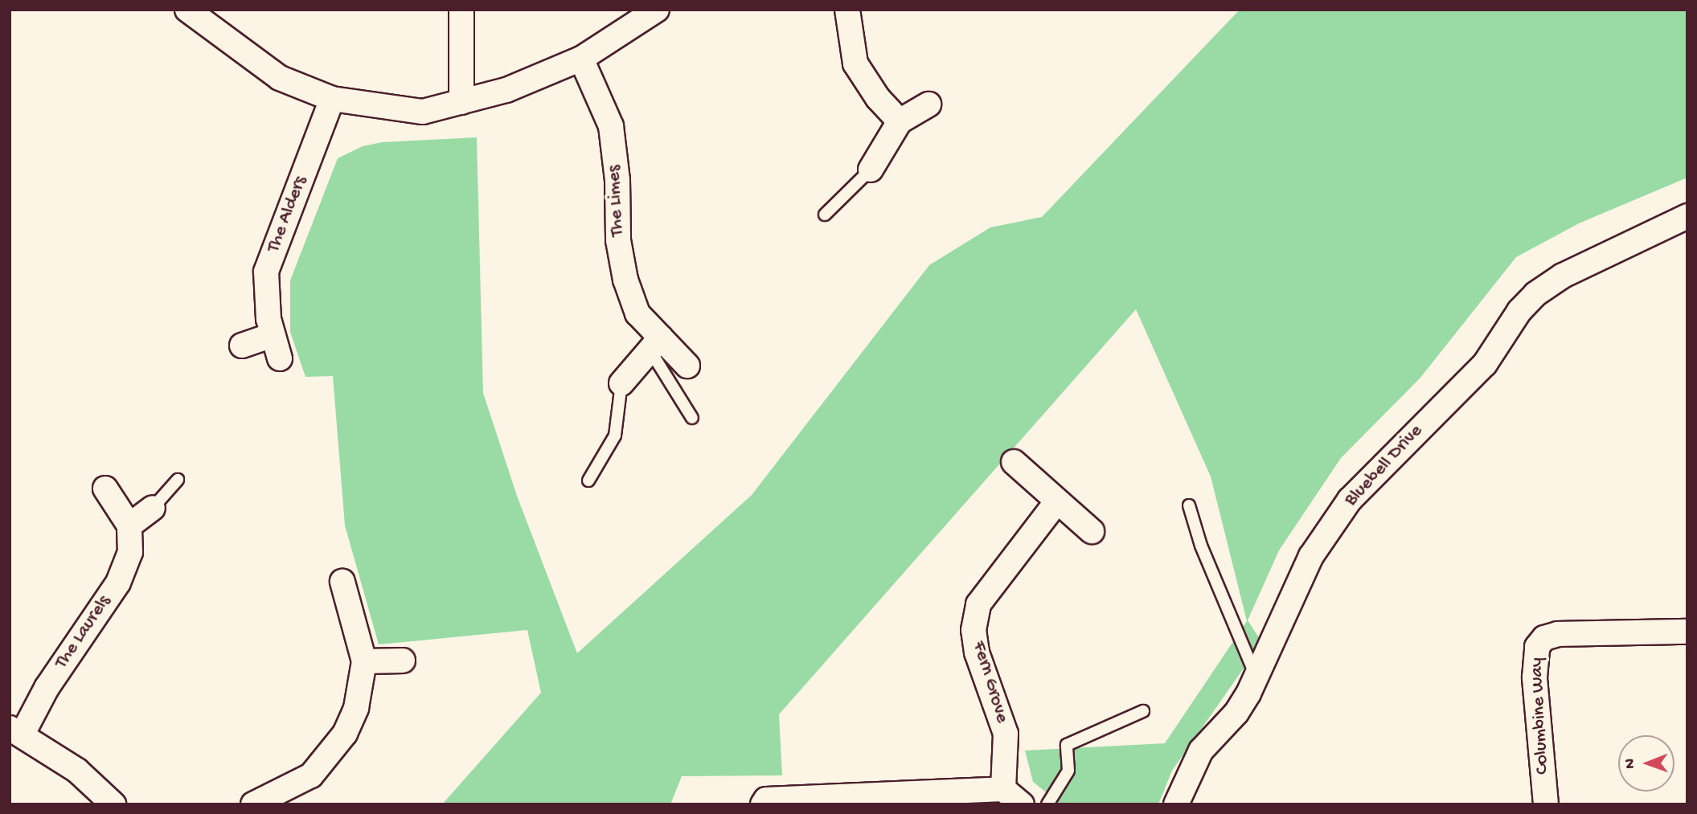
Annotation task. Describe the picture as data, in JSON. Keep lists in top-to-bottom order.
{
  "streets": {
    "street": [
      "The Limes",
      "The Alders",
      "Bluebell Drive",
      "The Laurels",
      "Fern Grove",
      "Columbine Way"
    ]
  },
  "north": "left"
}
